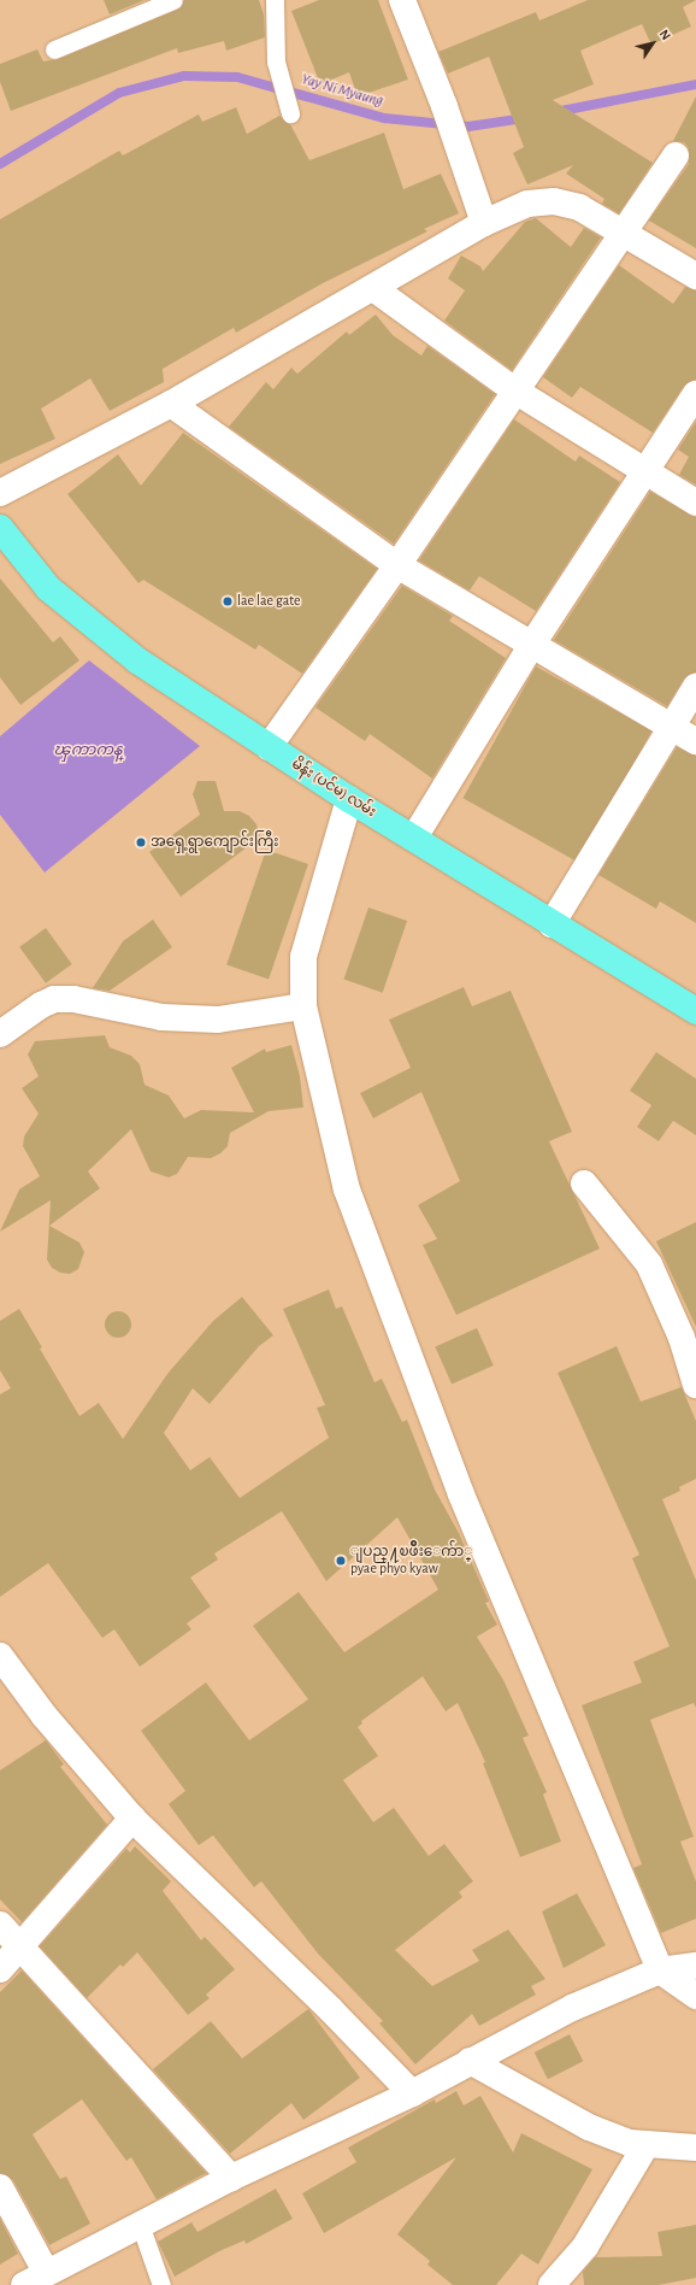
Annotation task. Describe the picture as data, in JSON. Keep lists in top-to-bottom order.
{
  "streets": {
    "main road": ["မိန်း (ပင်မ) လမ်း"]
  },
  "water": ["Yay Ni Myaung", "ၾကာကန္"],
  "places": ["lae lae gate", "အရှေ့ရွာကျောင်းကြီး", "ျပည္႔ၿဖိဳးေက်ာ္ pyae phyo kyaw"],
  "north": "top right"
}
